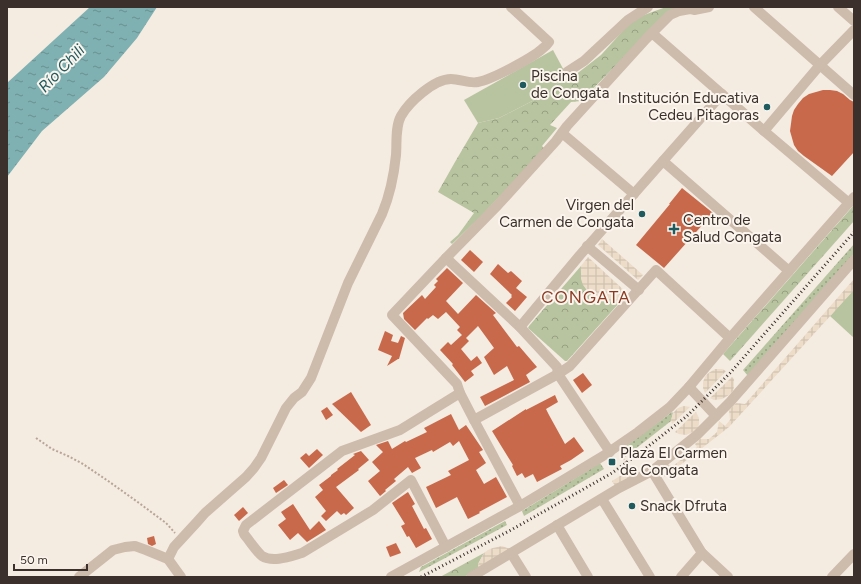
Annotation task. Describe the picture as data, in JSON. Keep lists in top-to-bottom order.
{
  "districts": ["CONGATA"],
  "water": ["Río Chili"],
  "places": {
    "other": [
      "Piscina de Congata",
      "Institución Educativa Cedeu Pitagoras",
      "Virgen del Carmen de Congata",
      "Snack Dfruta"
    ],
    "health": ["Centro de Salud Congata"],
    "transit": ["Plaza El Carmen de Congata"]
  },
  "scale_bar": "50 m"
}
